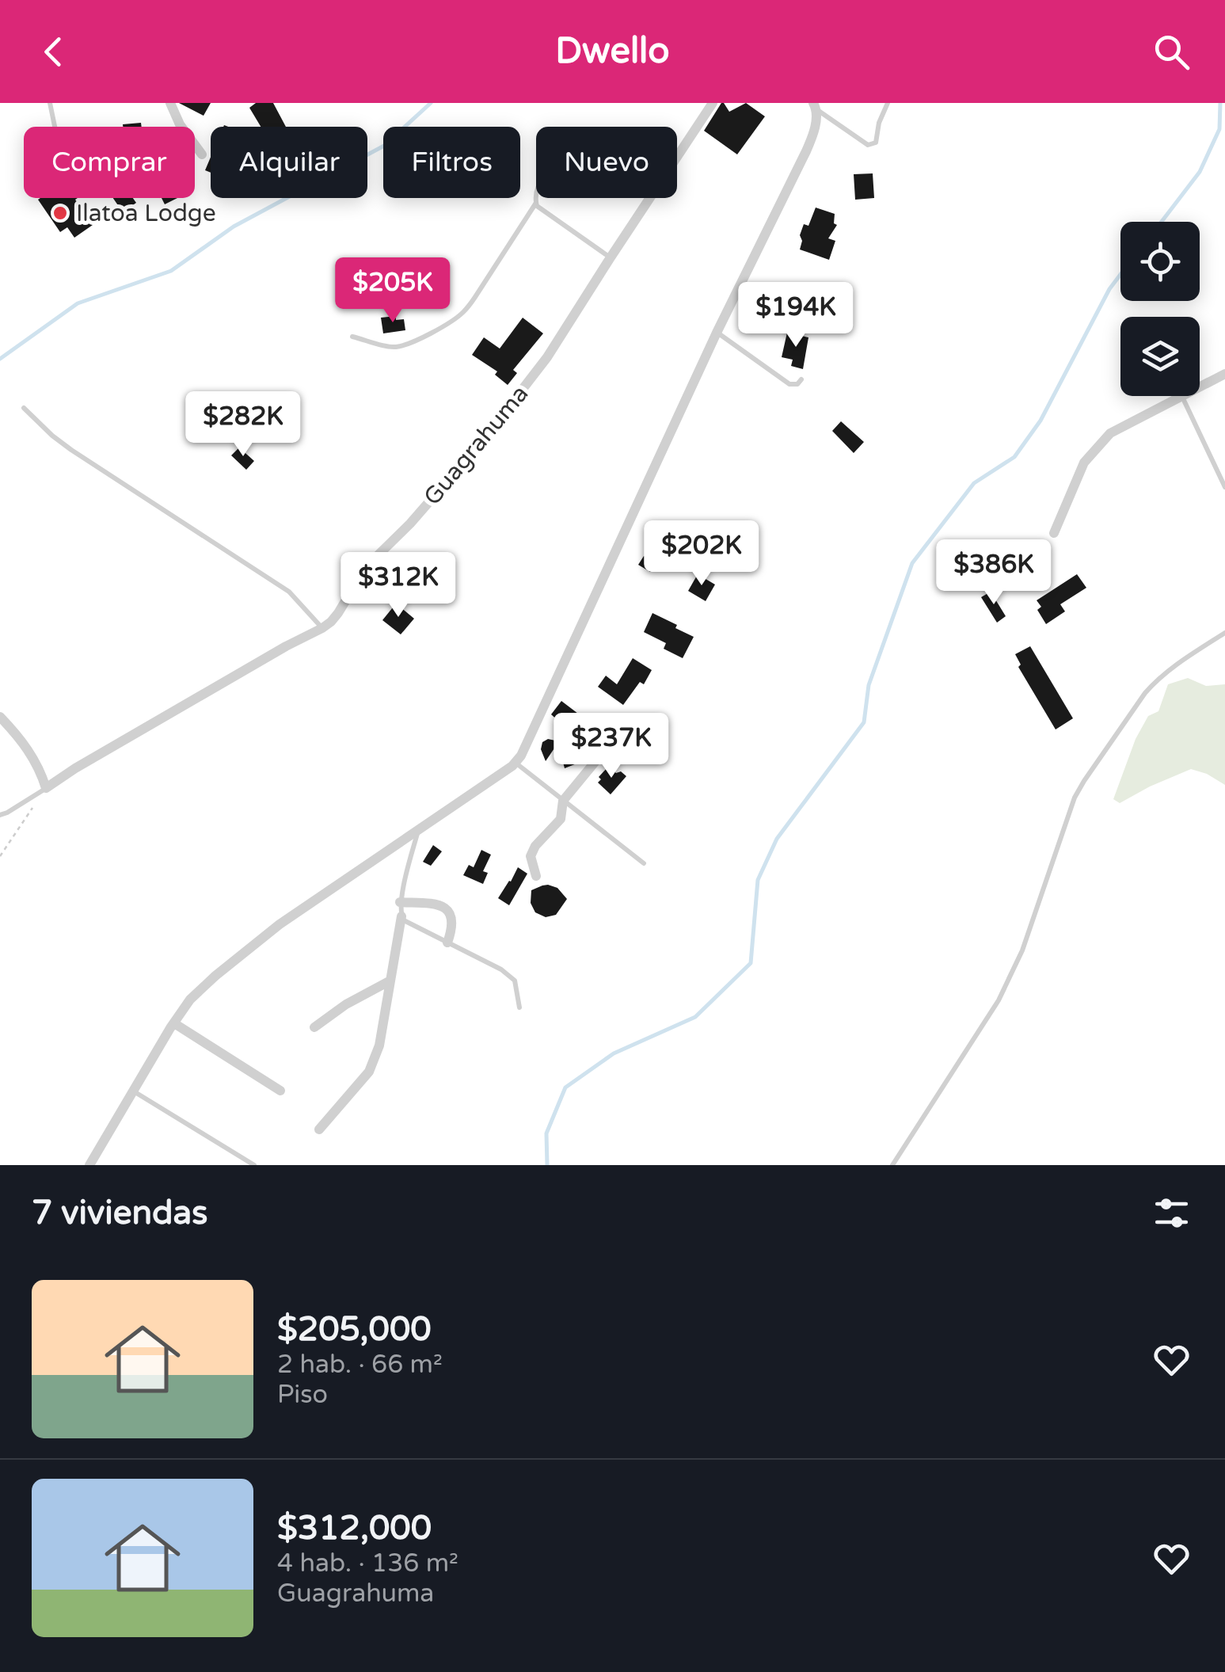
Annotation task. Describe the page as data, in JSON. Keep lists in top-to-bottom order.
{
  "streets": {
    "street": ["Guagrahuma"]
  },
  "places": ["Ilatoa Lodge"],
  "page": {
    "header": "Dwello",
    "chip": [
      "Comprar",
      "Alquilar",
      "Filtros",
      "Nuevo"
    ],
    "price": [
      "$205K",
      "$194K",
      "$282K",
      "$202K",
      "$386K",
      "$312K",
      "$237K"
    ],
    "heading": "7 viviendas",
    "list": [
      {
        "name": "$205,000",
        "note": "2 hab. · 66 m² · Piso"
      },
      {
        "name": "$312,000",
        "note": "4 hab. · 136 m² · Guagrahuma"
      }
    ]
  }
}
